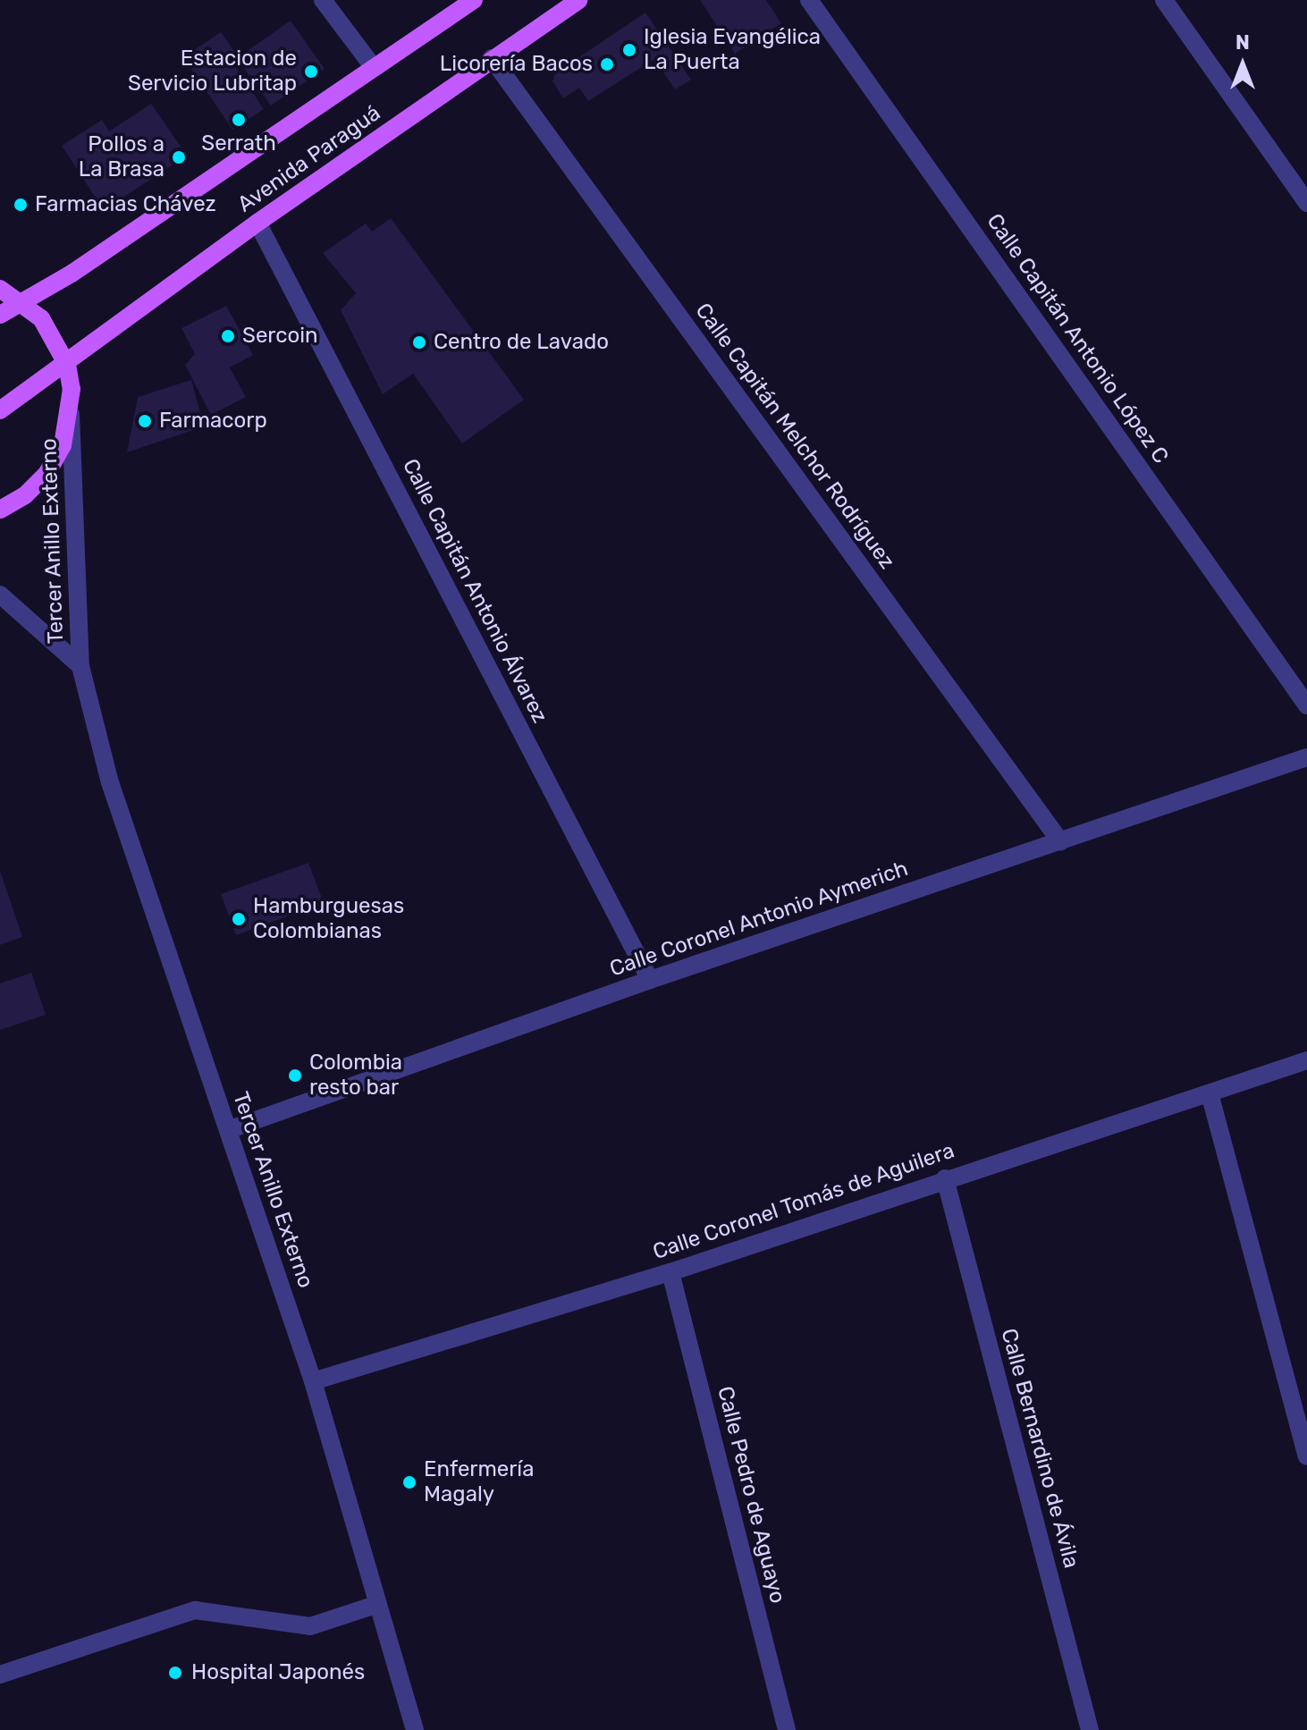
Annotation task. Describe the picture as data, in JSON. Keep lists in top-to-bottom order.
{
  "streets": {
    "main road": ["Avenida Paraguá"],
    "street": [
      "Calle Capitán Antonio López C",
      "Calle Capitán Melchor Rodríguez",
      "Tercer Anillo Externo",
      "Calle Capitán Antonio Álvarez",
      "Calle Coronel Antonio Aymerich",
      "Calle Coronel Tomás de Aguilera",
      "Calle Bernardino de Ávila",
      "Calle Pedro de Aguayo"
    ]
  },
  "crossings": [
    ["Avenida Paraguá", "Calle Capitán Melchor Rodríguez"],
    ["Avenida Paraguá", "Calle Capitán Antonio Álvarez"],
    ["Calle Capitán Melchor Rodríguez", "Calle Coronel Antonio Aymerich"],
    ["Tercer Anillo Externo", "Calle Coronel Antonio Aymerich"],
    ["Tercer Anillo Externo", "Calle Coronel Tomás de Aguilera"],
    ["Calle Capitán Antonio Álvarez", "Calle Coronel Antonio Aymerich"],
    ["Calle Coronel Tomás de Aguilera", "Calle Bernardino de Ávila"],
    ["Calle Coronel Tomás de Aguilera", "Calle Pedro de Aguayo"]
  ],
  "places": [
    "Iglesia Evangélica La Puerta",
    "Licorería Bacos",
    "Estacion de Servicio Lubritap",
    "Serrath",
    "Pollos a La Brasa",
    "Farmacias Chávez",
    "Sercoin",
    "Centro de Lavado",
    "Farmacorp",
    "Hamburguesas Colombianas",
    "Colombia resto bar",
    "Enfermería Magaly",
    "Hospital Japonés"
  ],
  "north": "top"
}
